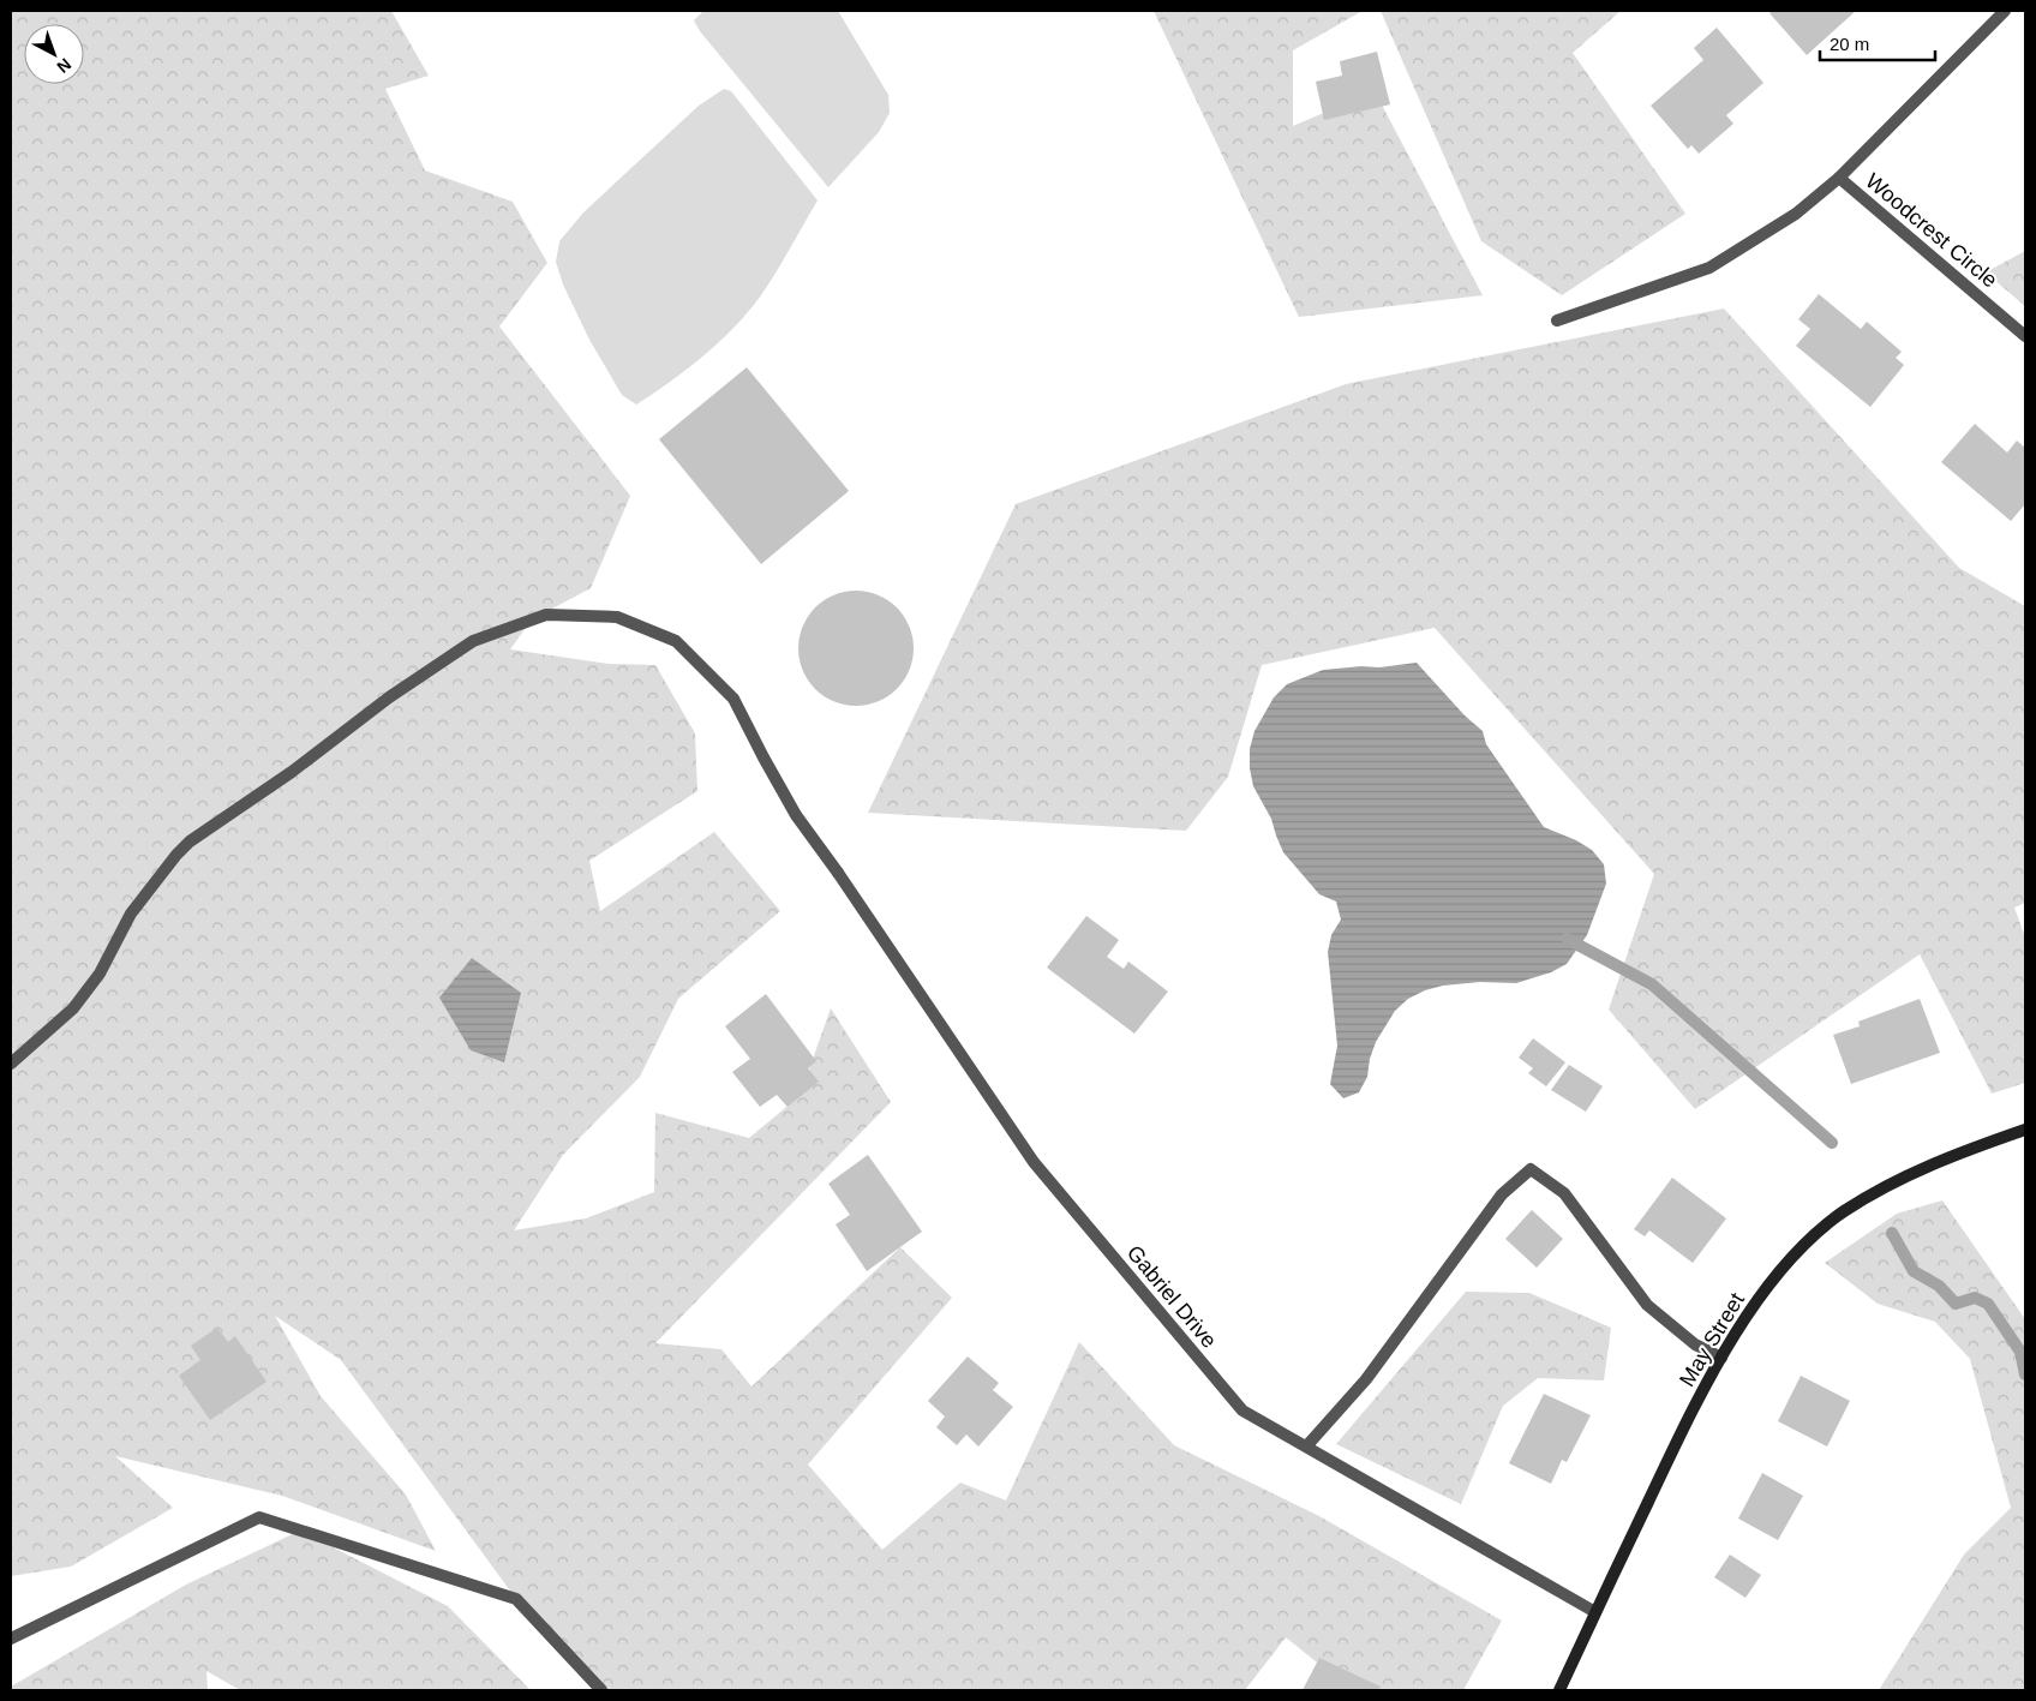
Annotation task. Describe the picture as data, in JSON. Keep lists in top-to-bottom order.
{
  "streets": {
    "street": ["Woodcrest Circle", "Gabriel Drive", "May Street"]
  },
  "crossings": [
    ["Gabriel Drive", "May Street"]
  ],
  "scale_bar": "20 m",
  "north": "bottom right"
}
